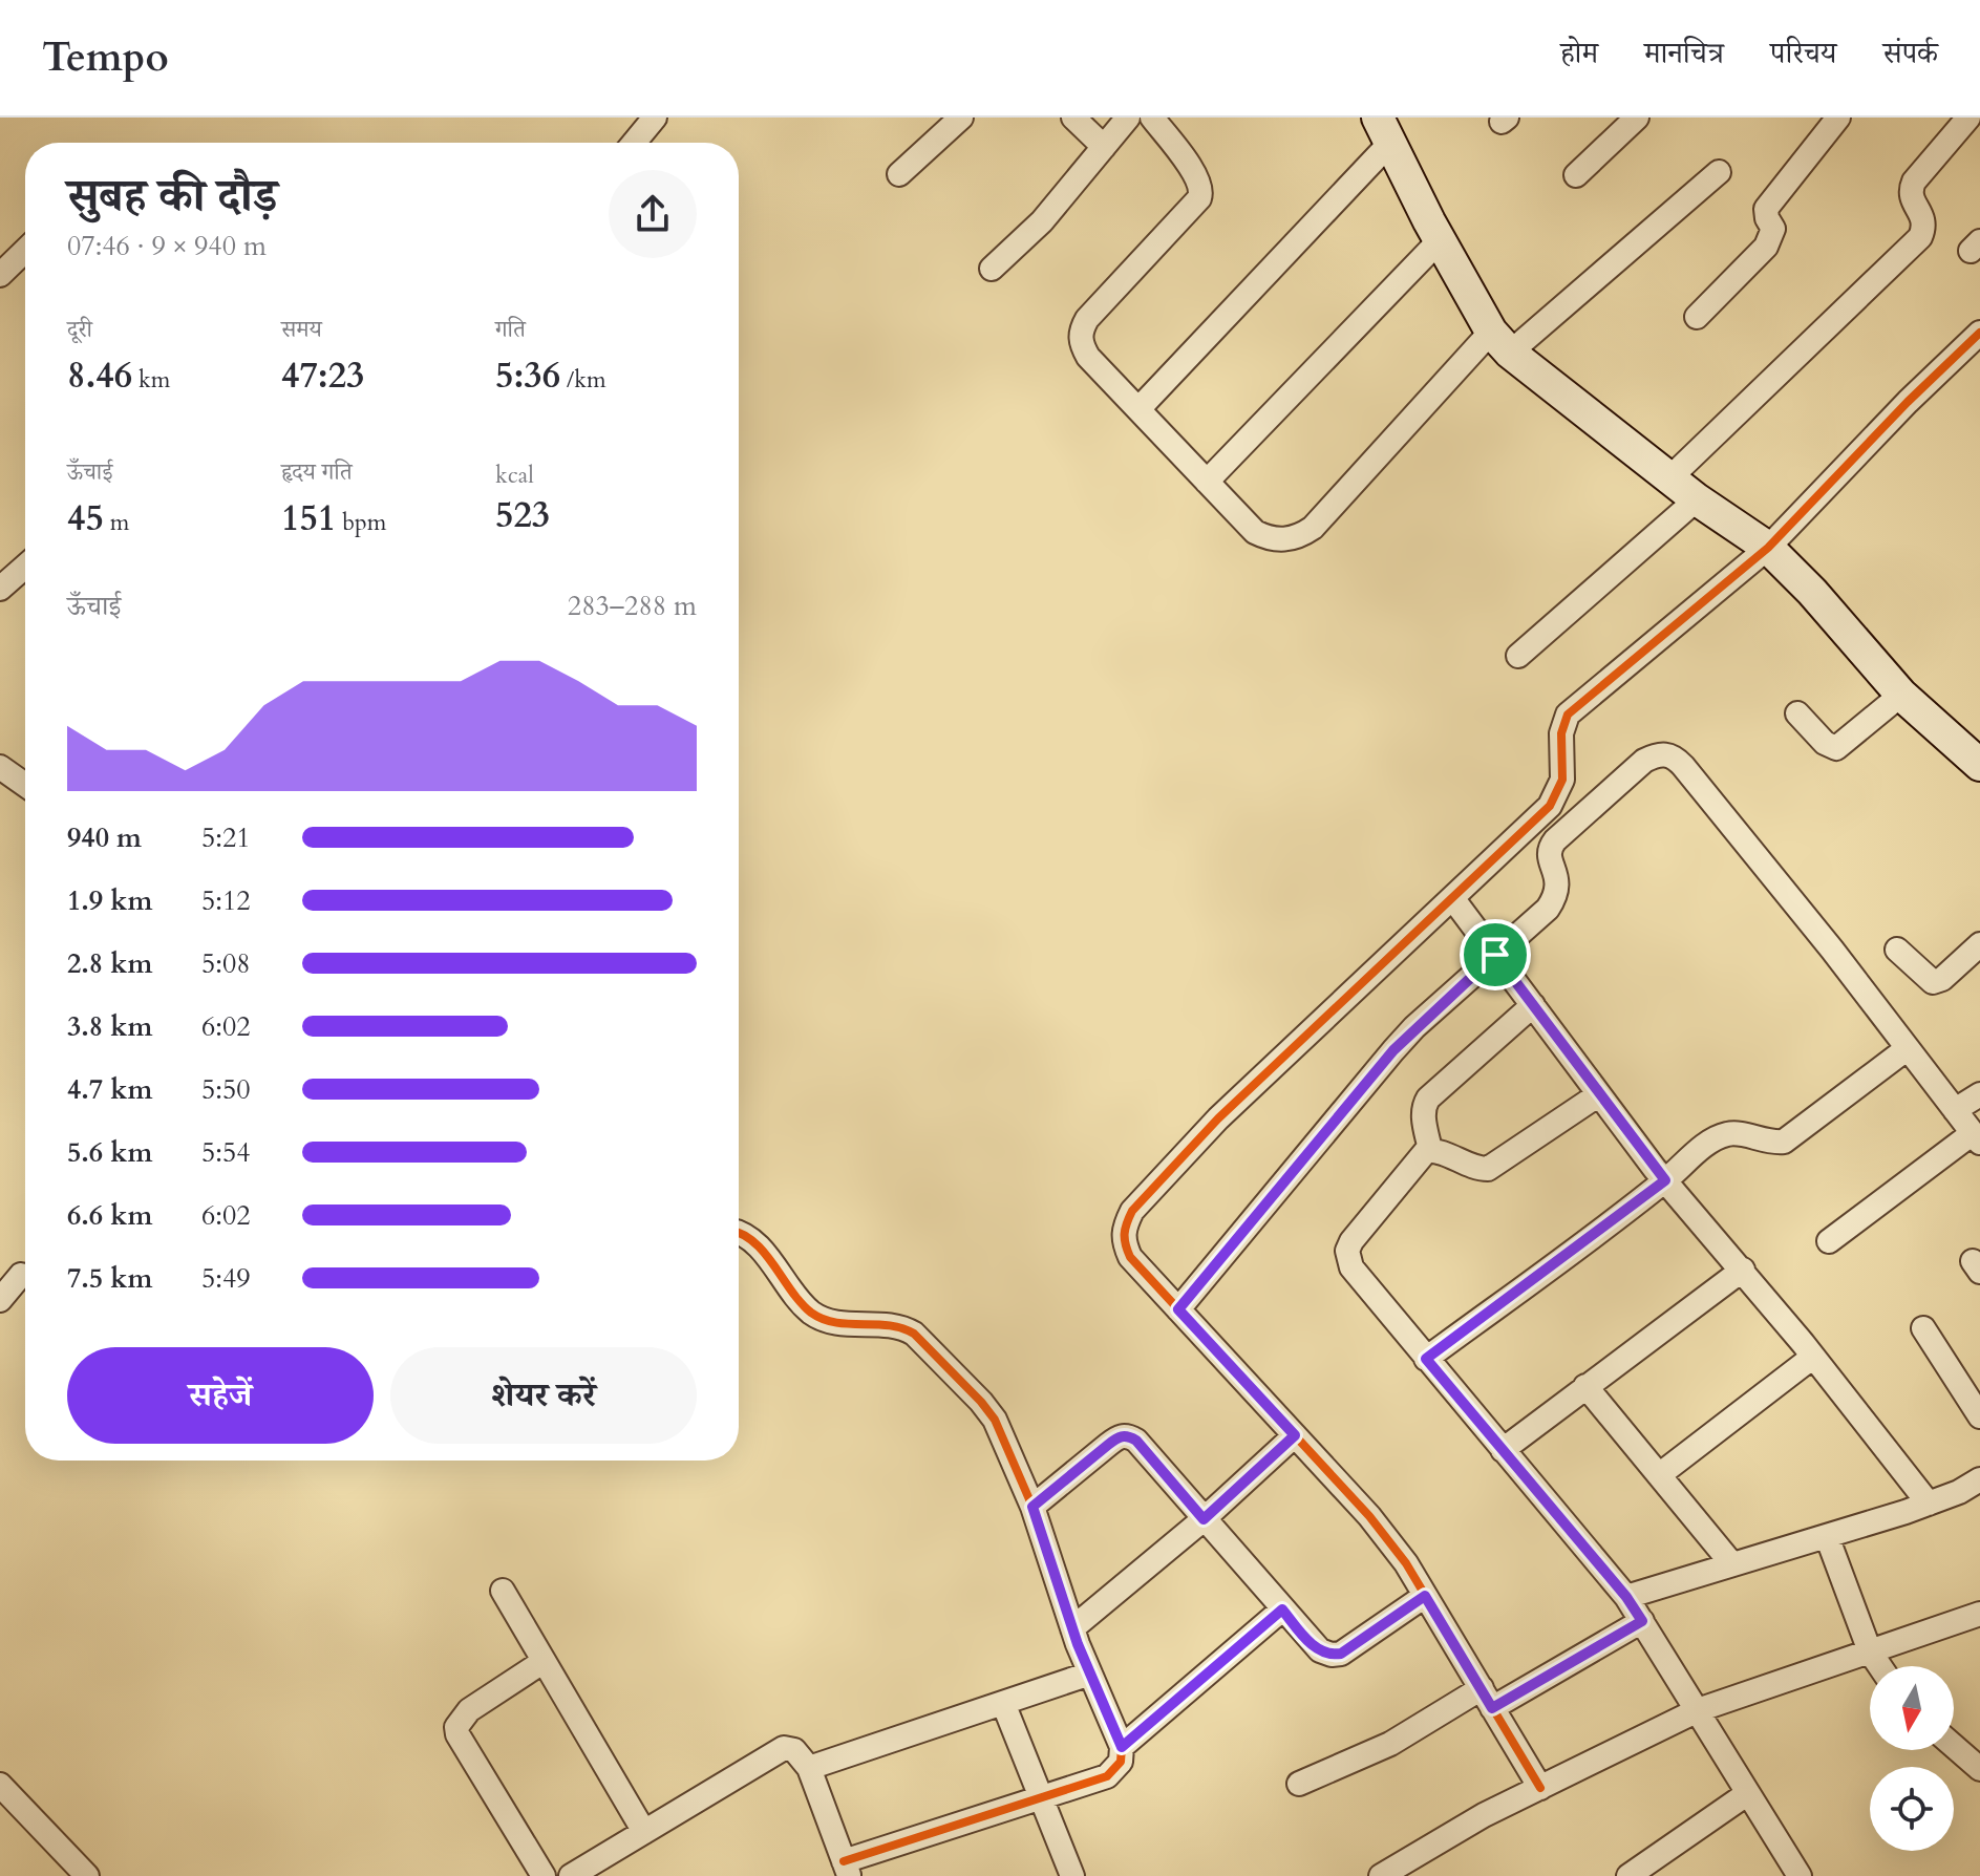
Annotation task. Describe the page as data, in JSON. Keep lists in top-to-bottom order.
{
  "north": "bottom",
  "page": {
    "header": "Tempo",
    "nav": [
      "होम",
      "मानचित्र",
      "परिचय",
      "संपर्क"
    ],
    "heading": ["सुबह की दौड़", "07:46 · 9 × 940 m"],
    "stats": [
      ["दूरी", "8.46 km"],
      ["समय", "47:23"],
      ["गति", "5:36 /km"],
      ["ऊँचाई", "45 m"],
      ["हृदय गति", "151 bpm"],
      ["kcal", "523"]
    ],
    "chart": ["ऊँचाई", "283–288 m"],
    "list": [
      {
        "name": "940 m",
        "note": "5:21"
      },
      {
        "name": "1.9 km",
        "note": "5:12"
      },
      {
        "name": "2.8 km",
        "note": "5:08"
      },
      {
        "name": "3.8 km",
        "note": "6:02"
      },
      {
        "name": "4.7 km",
        "note": "5:50"
      },
      {
        "name": "5.6 km",
        "note": "5:54"
      },
      {
        "name": "6.6 km",
        "note": "6:02"
      },
      {
        "name": "7.5 km",
        "note": "5:49"
      }
    ],
    "buttons": ["सहेजें", "शेयर करें"]
  }
}
